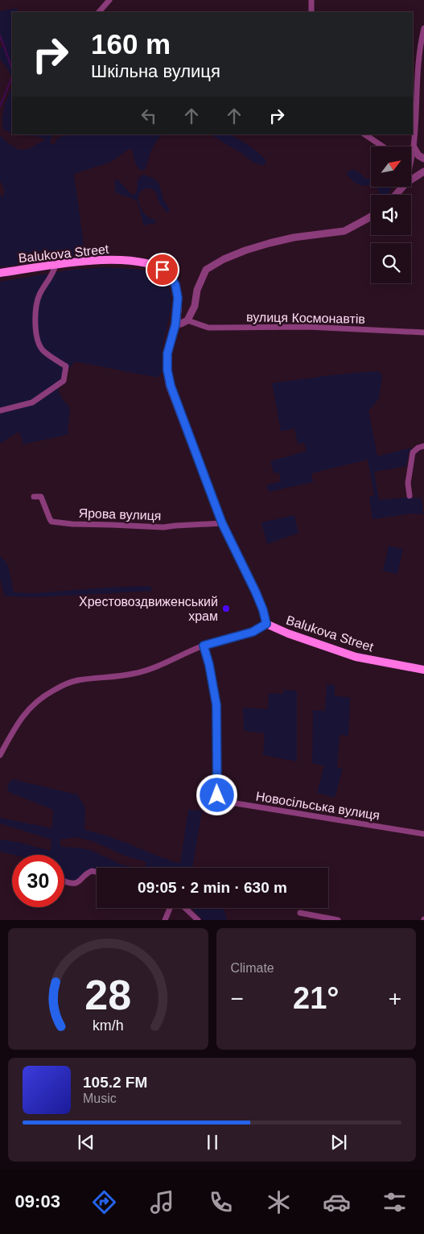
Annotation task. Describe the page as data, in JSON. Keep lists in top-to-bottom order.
{
  "streets": {
    "main road": ["Balukova Street"],
    "street": ["вулиця Космонавтів", "Ярова вулиця", "Новосільська вулиця"]
  },
  "crossings": [
    ["Balukova Street", "Ярова вулиця"]
  ],
  "places": ["Хрестовоздвиженський храм"],
  "north": "top right",
  "page": {
    "turn": ["160 m", "Шкільна вулиця"],
    "limit": "30",
    "trip": "09:05 · 2 min · 630 m",
    "tile": "Climate",
    "heat": ["−", "21°", "+"],
    "song": ["105.2 FM", "Music"],
    "tabs": "09:03",
    "gauge": ["28", "km/h"]
  }
}
